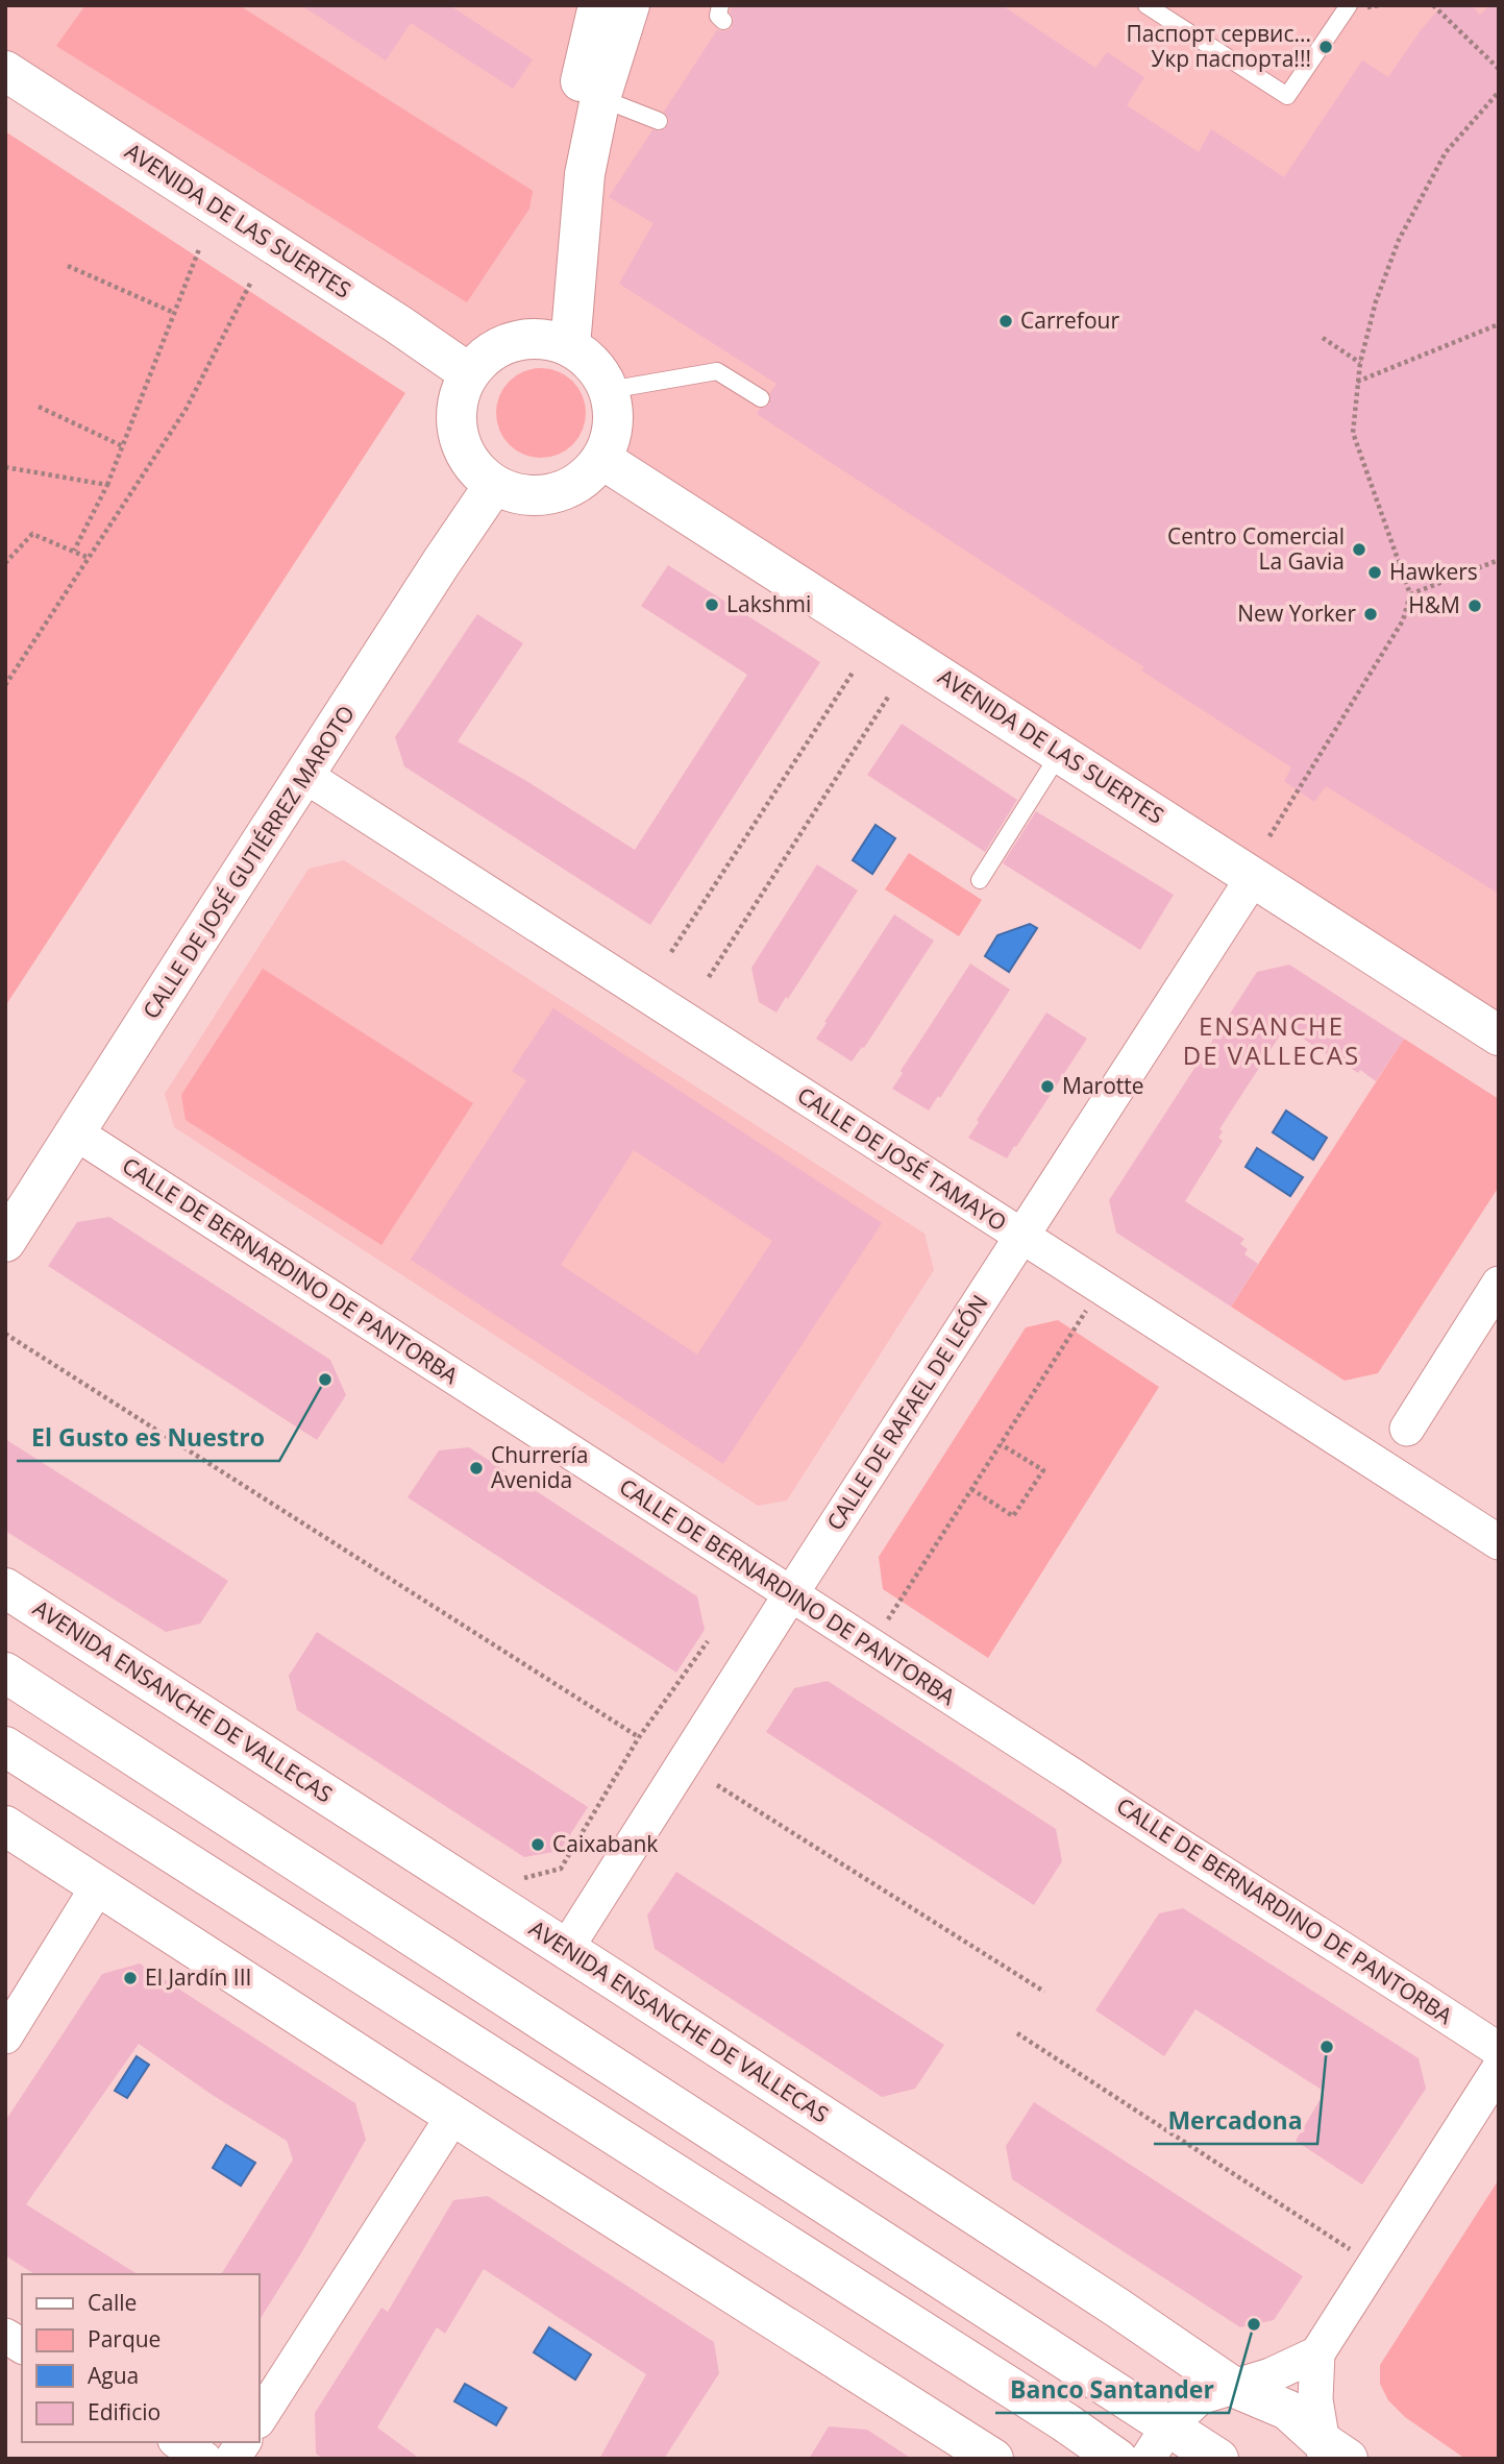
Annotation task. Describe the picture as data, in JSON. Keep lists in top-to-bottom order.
{
  "streets": {
    "main road": ["AVENIDA DE LAS SUERTES", "CALLE DE JOSÉ GUTIÉRREZ MAROTO", "AVENIDA ENSANCHE DE VALLECAS"],
    "street": ["CALLE DE JOSÉ TAMAYO", "CALLE DE BERNARDINO DE PANTORBA", "CALLE DE RAFAEL DE LEÓN"]
  },
  "crossings": [
    ["AVENIDA DE LAS SUERTES", "CALLE DE JOSÉ GUTIÉRREZ MAROTO"],
    ["AVENIDA DE LAS SUERTES", "CALLE DE RAFAEL DE LEÓN"],
    ["CALLE DE JOSÉ GUTIÉRREZ MAROTO", "CALLE DE JOSÉ TAMAYO"],
    ["CALLE DE JOSÉ GUTIÉRREZ MAROTO", "CALLE DE BERNARDINO DE PANTORBA"],
    ["CALLE DE JOSÉ TAMAYO", "CALLE DE RAFAEL DE LEÓN"],
    ["CALLE DE BERNARDINO DE PANTORBA", "CALLE DE RAFAEL DE LEÓN"],
    ["CALLE DE RAFAEL DE LEÓN", "AVENIDA ENSANCHE DE VALLECAS"]
  ],
  "districts": ["ENSANCHE DE VALLECAS"],
  "places": [
    "Паспорт сервис... Укр паспорта!!!",
    "Carrefour",
    "Centro Comercial La Gavia",
    "Hawkers",
    "Lakshmi",
    "H&M",
    "New Yorker",
    "Marotte",
    "El Gusto es Nuestro",
    "Churrería Avenida",
    "Caixabank",
    "El Jardín III",
    "Mercadona",
    "Banco Santander"
  ],
  "legend": [
    "Calle",
    "Parque",
    "Agua",
    "Edificio"
  ]
}
